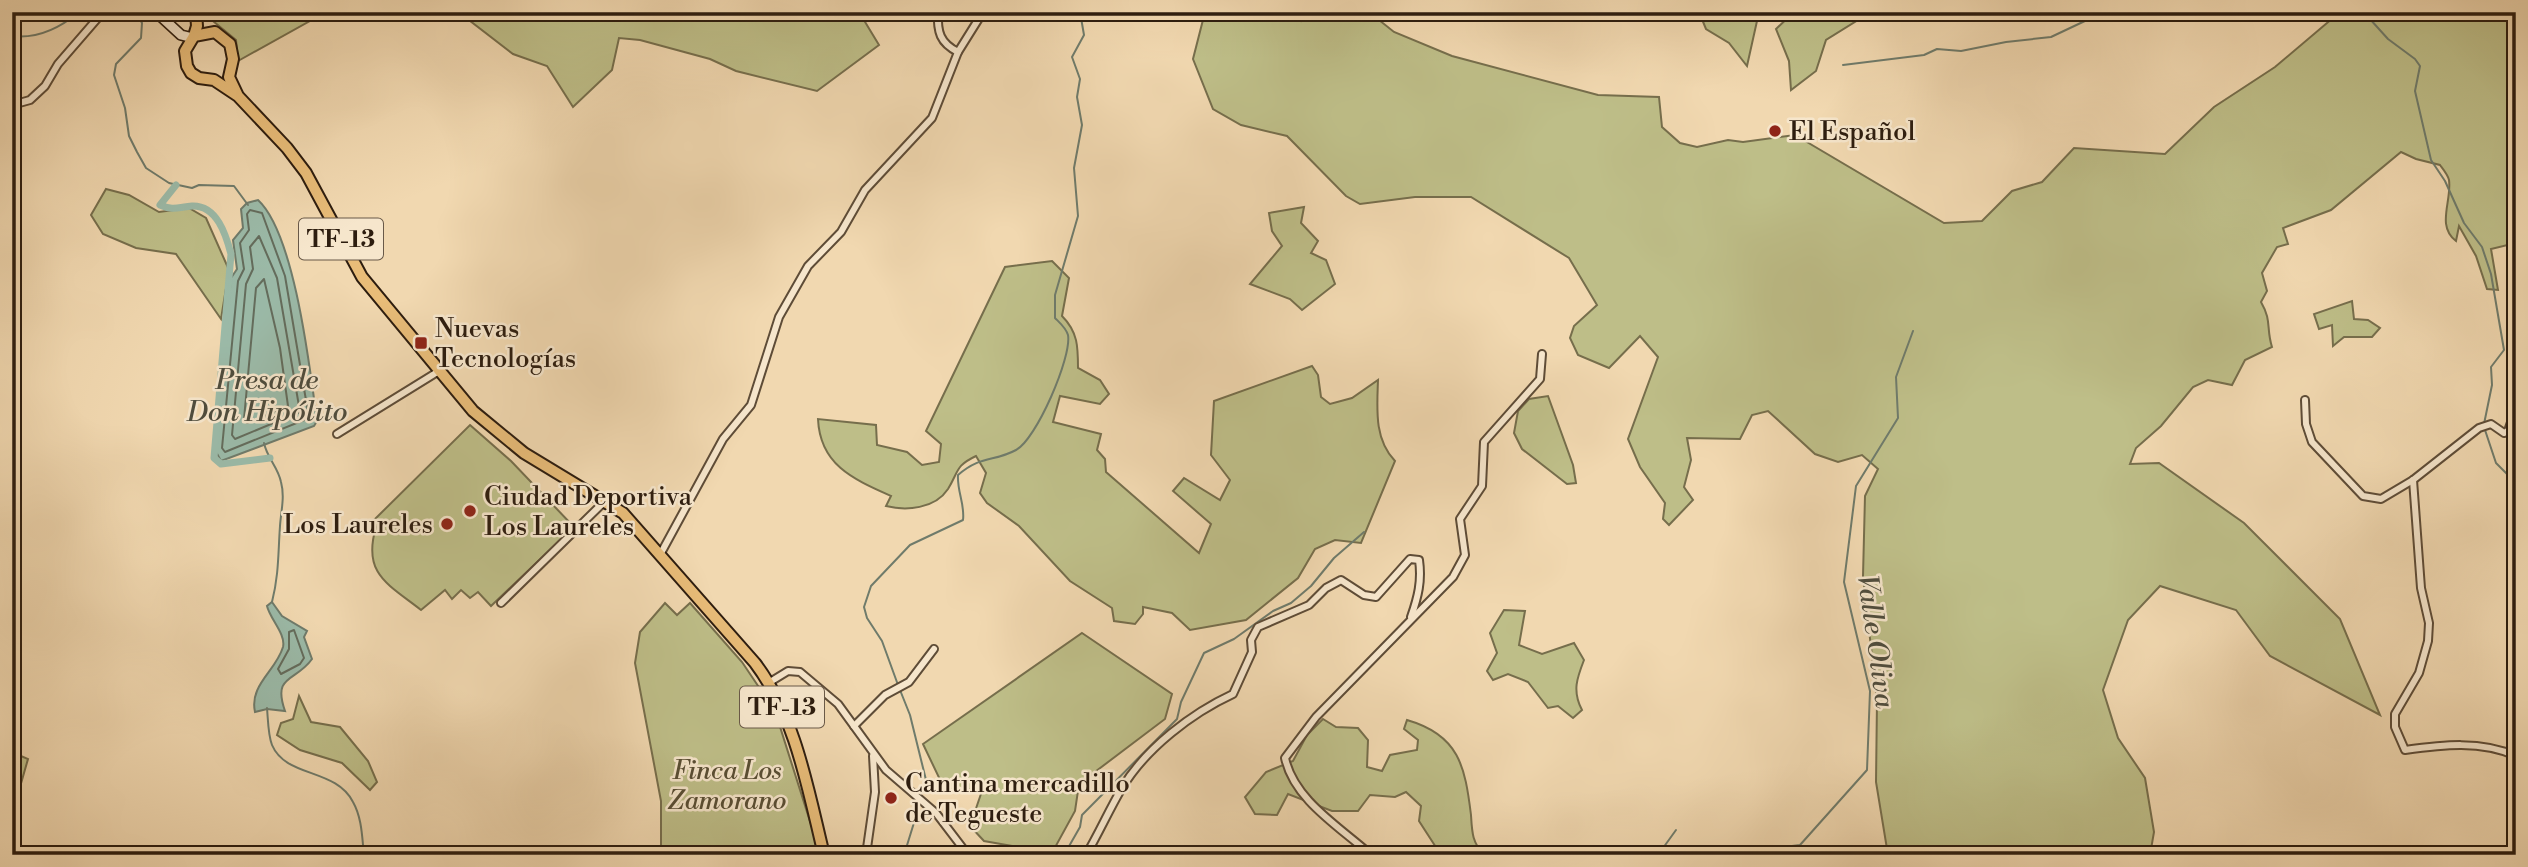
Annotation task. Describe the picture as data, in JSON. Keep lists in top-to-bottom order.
{
  "streets": {
    "main road": ["TF-13"]
  },
  "water": ["Presa de Don Hipólito", "Valle Oliva"],
  "parks": ["Finca Los Zamorano"],
  "places": {
    "other": [
      "El Español",
      "Ciudad Deportiva Los Laureles",
      "Los Laureles",
      "Cantina mercadillo de Tegueste"
    ],
    "transit": ["Nuevas Tecnologías"]
  }
}
